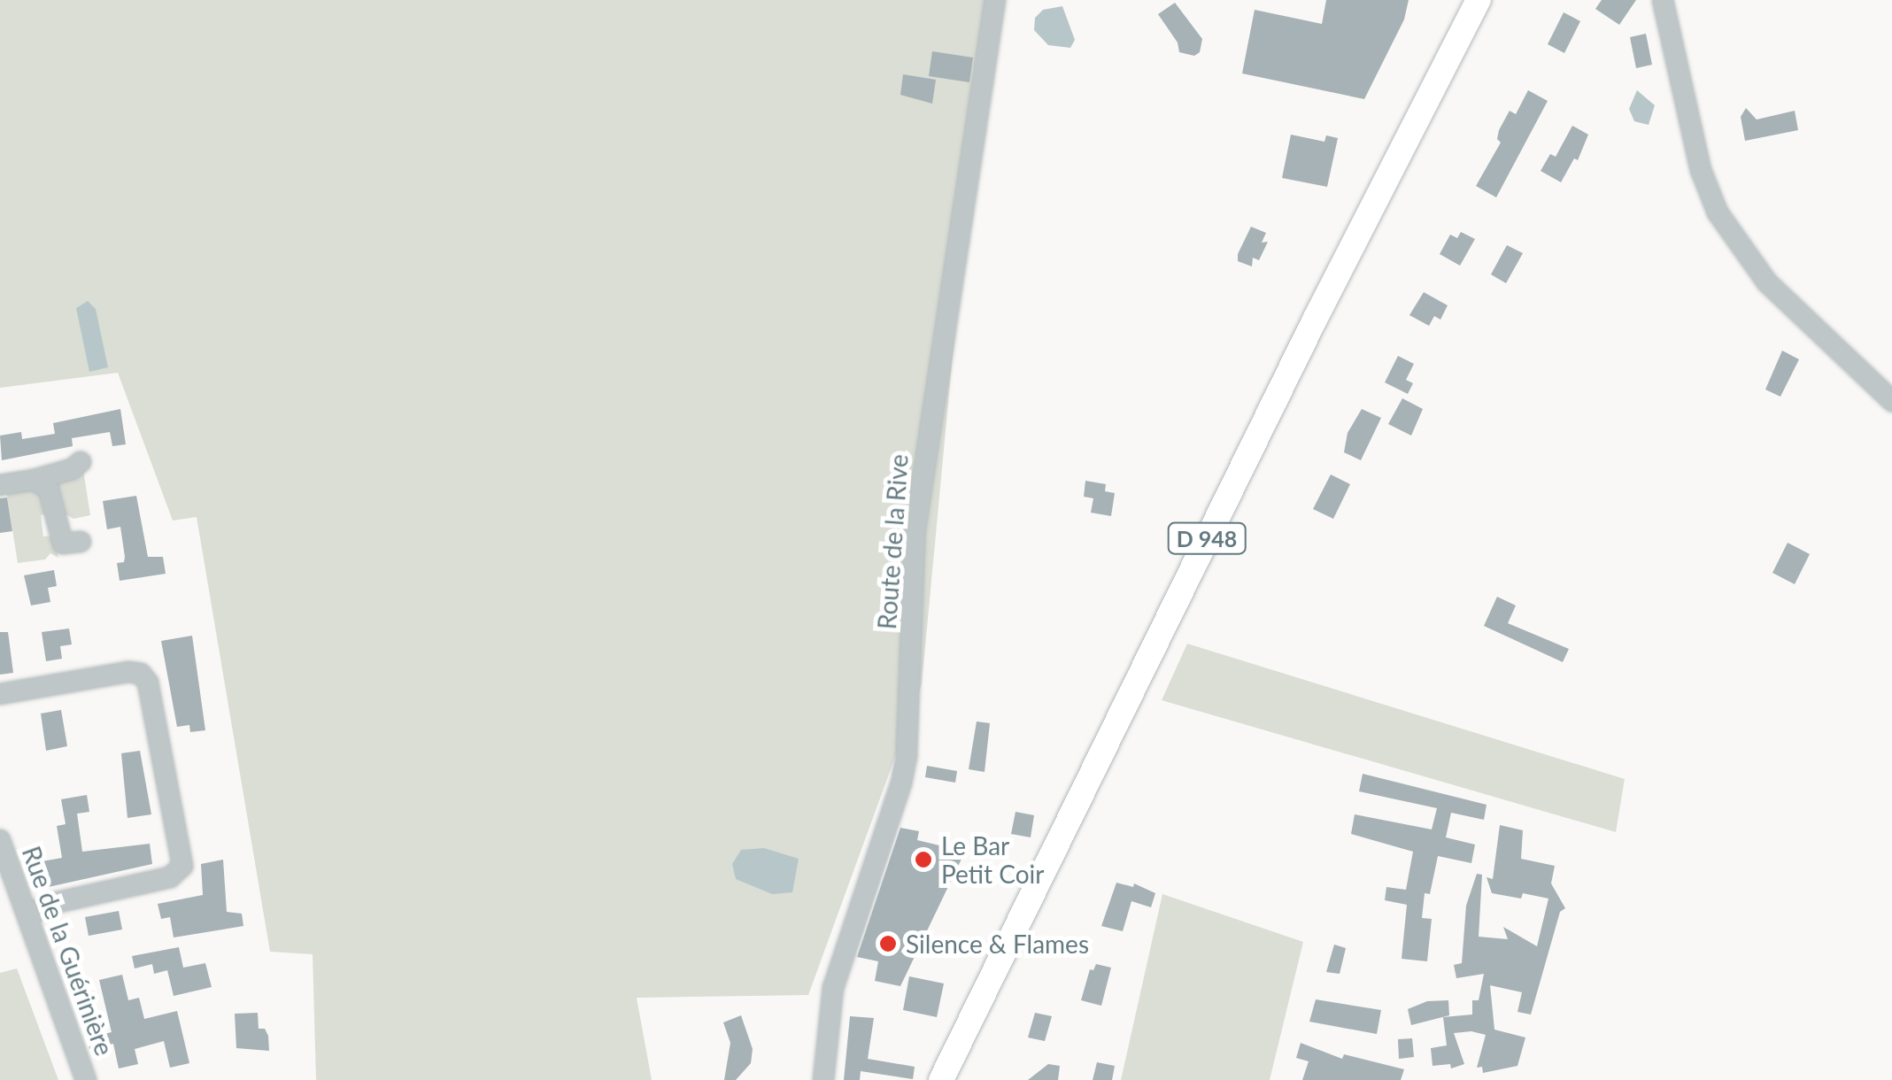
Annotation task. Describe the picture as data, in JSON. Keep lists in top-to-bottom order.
{
  "streets": {
    "main road": ["D 948"],
    "street": ["Route de la Rive", "Rue de la Guérinière"]
  },
  "places": ["Le Bar Petit Coir", "Silence & Flames"]
}
